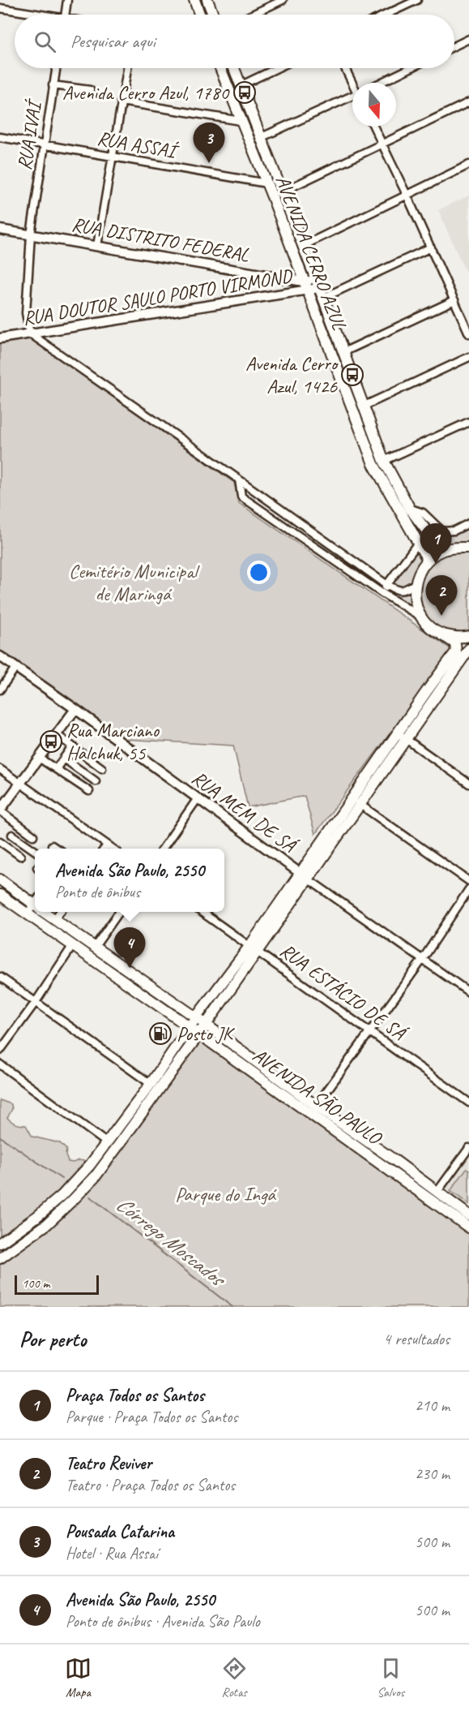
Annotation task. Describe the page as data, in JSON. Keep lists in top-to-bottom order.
{
  "streets": {
    "main road": ["AVENIDA CERRO AZUL", "AVENIDA SÃO PAULO"],
    "street": [
      "RUA IVAÍ",
      "RUA ASSAÍ",
      "RUA DISTRITO FEDERAL",
      "RUA DOUTOR SAULO PORTO VIRMOND",
      "RUA MEM DE SÁ",
      "RUA ESTÁCIO DE SÁ"
    ]
  },
  "crossings": [
    ["RUA IVAÍ", "RUA ASSAÍ"],
    ["RUA IVAÍ", "RUA DISTRITO FEDERAL"],
    ["RUA IVAÍ", "RUA DOUTOR SAULO PORTO VIRMOND"],
    ["RUA ASSAÍ", "AVENIDA CERRO AZUL"],
    ["RUA DISTRITO FEDERAL", "AVENIDA CERRO AZUL"],
    ["RUA DISTRITO FEDERAL", "RUA DOUTOR SAULO PORTO VIRMOND"],
    ["AVENIDA CERRO AZUL", "RUA DOUTOR SAULO PORTO VIRMOND"]
  ],
  "water": ["Córrego Moscados"],
  "parks": ["Cemitério Municipal de Maringá", "Parque do Ingá"],
  "places": {
    "bus stop": ["Avenida Cerro Azul, 1780", "Avenida Cerro Azul, 1426", "Rua Marciano Halchuk, 55"],
    "fuel station": ["Posto JK"]
  },
  "scale_bar": "100 m",
  "north": "bottom",
  "page": {
    "search": "Pesquisar aqui",
    "pins": [
      "3",
      "1",
      "2",
      "4"
    ],
    "popup": ["Avenida São Paulo, 2550", "Ponto de ônibus"],
    "scale": "100 m",
    "heading": ["Por perto", "4 resultados"],
    "list": [
      {
        "mark": "1",
        "name": "Praça Todos os Santos",
        "note": "Parque · Praça Todos os Santos",
        "value": "210 m"
      },
      {
        "mark": "2",
        "name": "Teatro Reviver",
        "note": "Teatro · Praça Todos os Santos",
        "value": "230 m"
      },
      {
        "mark": "3",
        "name": "Pousada Catarina",
        "note": "Hotel · Rua Assaí",
        "value": "500 m"
      },
      {
        "mark": "4",
        "name": "Avenida São Paulo, 2550",
        "note": "Ponto de ônibus · Avenida São Paulo",
        "value": "500 m"
      }
    ],
    "nav": ["Mapa", "Rotas", "Salvos"]
  }
}
